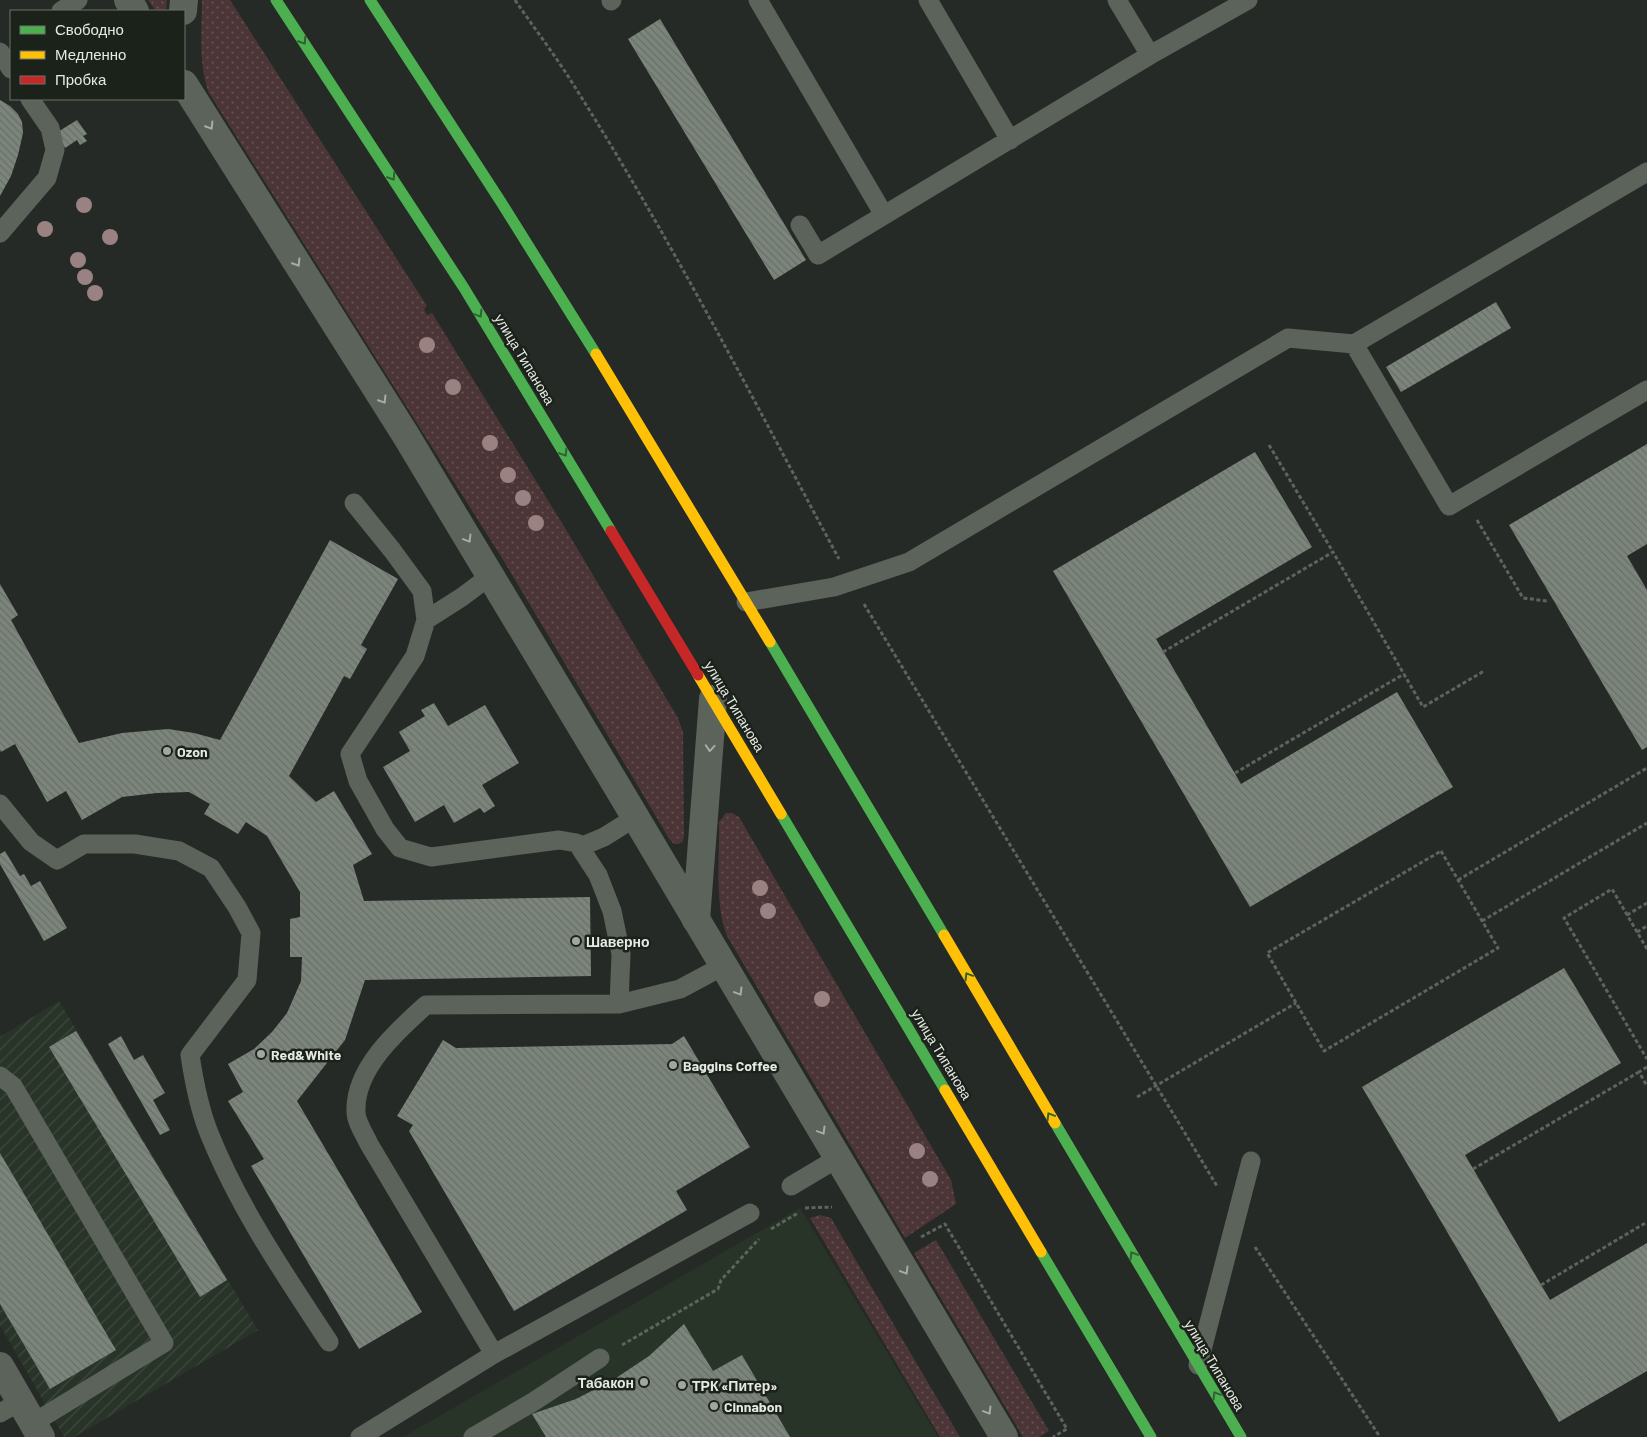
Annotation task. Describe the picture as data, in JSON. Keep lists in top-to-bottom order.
{
  "streets": {
    "main road": ["улица Типанова"]
  },
  "places": [
    "Ozon",
    "Шаверно",
    "Red&White",
    "Baggins Coffee",
    "Табакон",
    "ТРК «Питер»",
    "Cinnabon"
  ],
  "legend": ["Свободно", "Медленно", "Пробка"]
}
